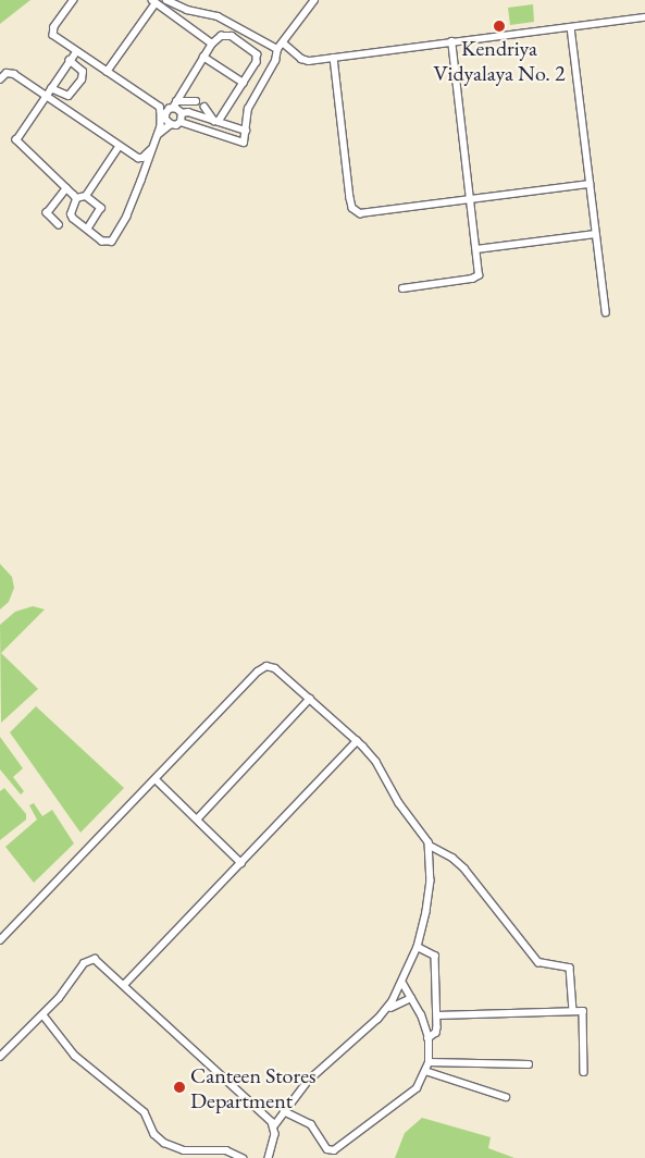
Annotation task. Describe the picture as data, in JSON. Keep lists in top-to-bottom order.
{
  "places": ["Kendriya Vidyalaya No. 2", "Canteen Stores Department"]
}
